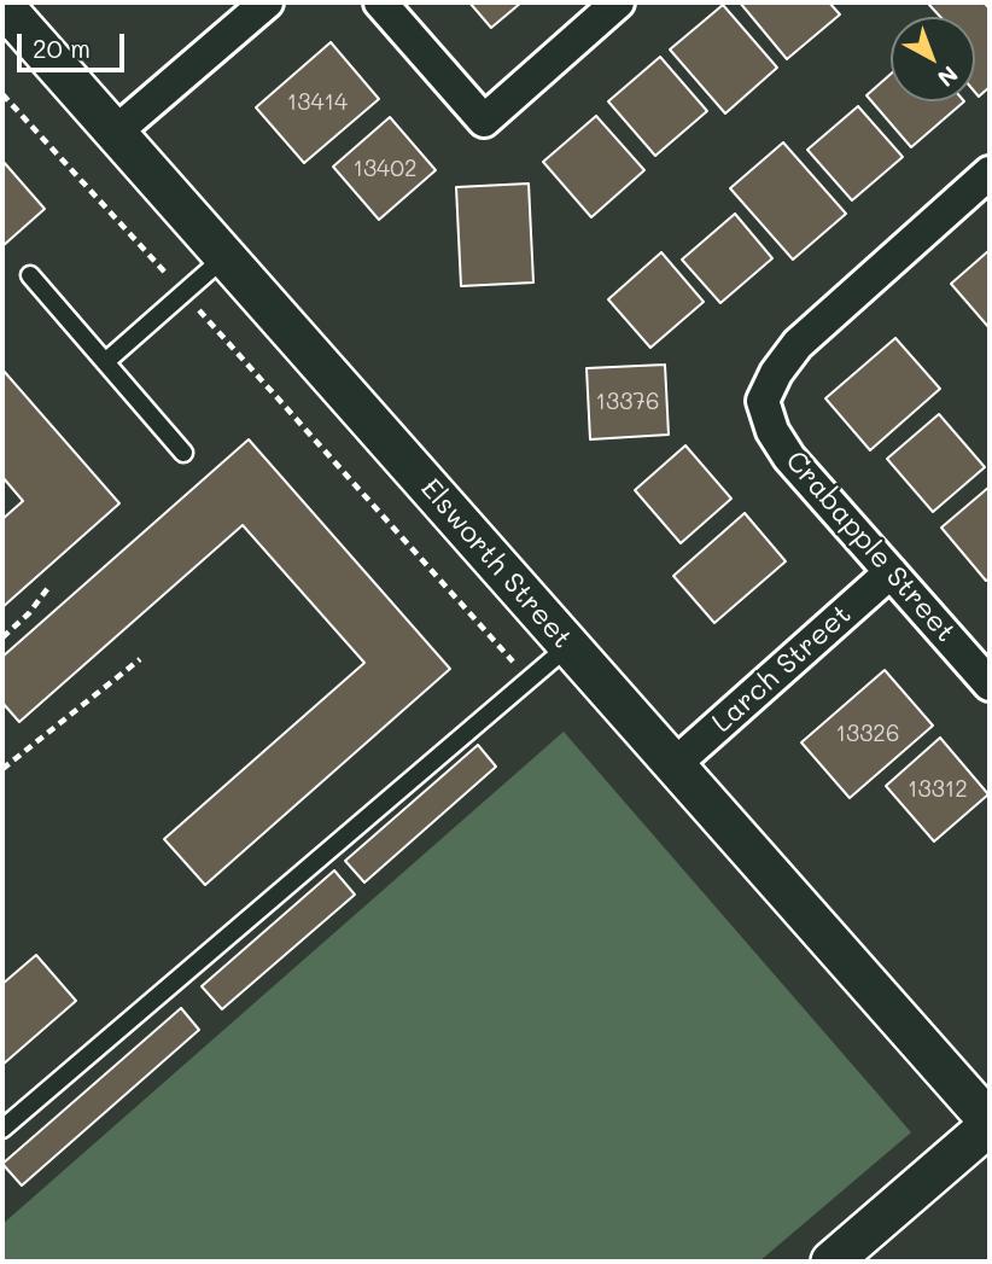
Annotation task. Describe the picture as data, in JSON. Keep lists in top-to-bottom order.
{
  "streets": {
    "street": ["Crabapple Street", "Elsworth Street", "Larch Street"]
  },
  "crossings": [
    ["Crabapple Street", "Larch Street"],
    ["Elsworth Street", "Larch Street"]
  ],
  "house_numbers": [
    "13414",
    "13402",
    "13376",
    "13326",
    "13312"
  ],
  "scale_bar": "20 m",
  "north": "bottom right"
}
